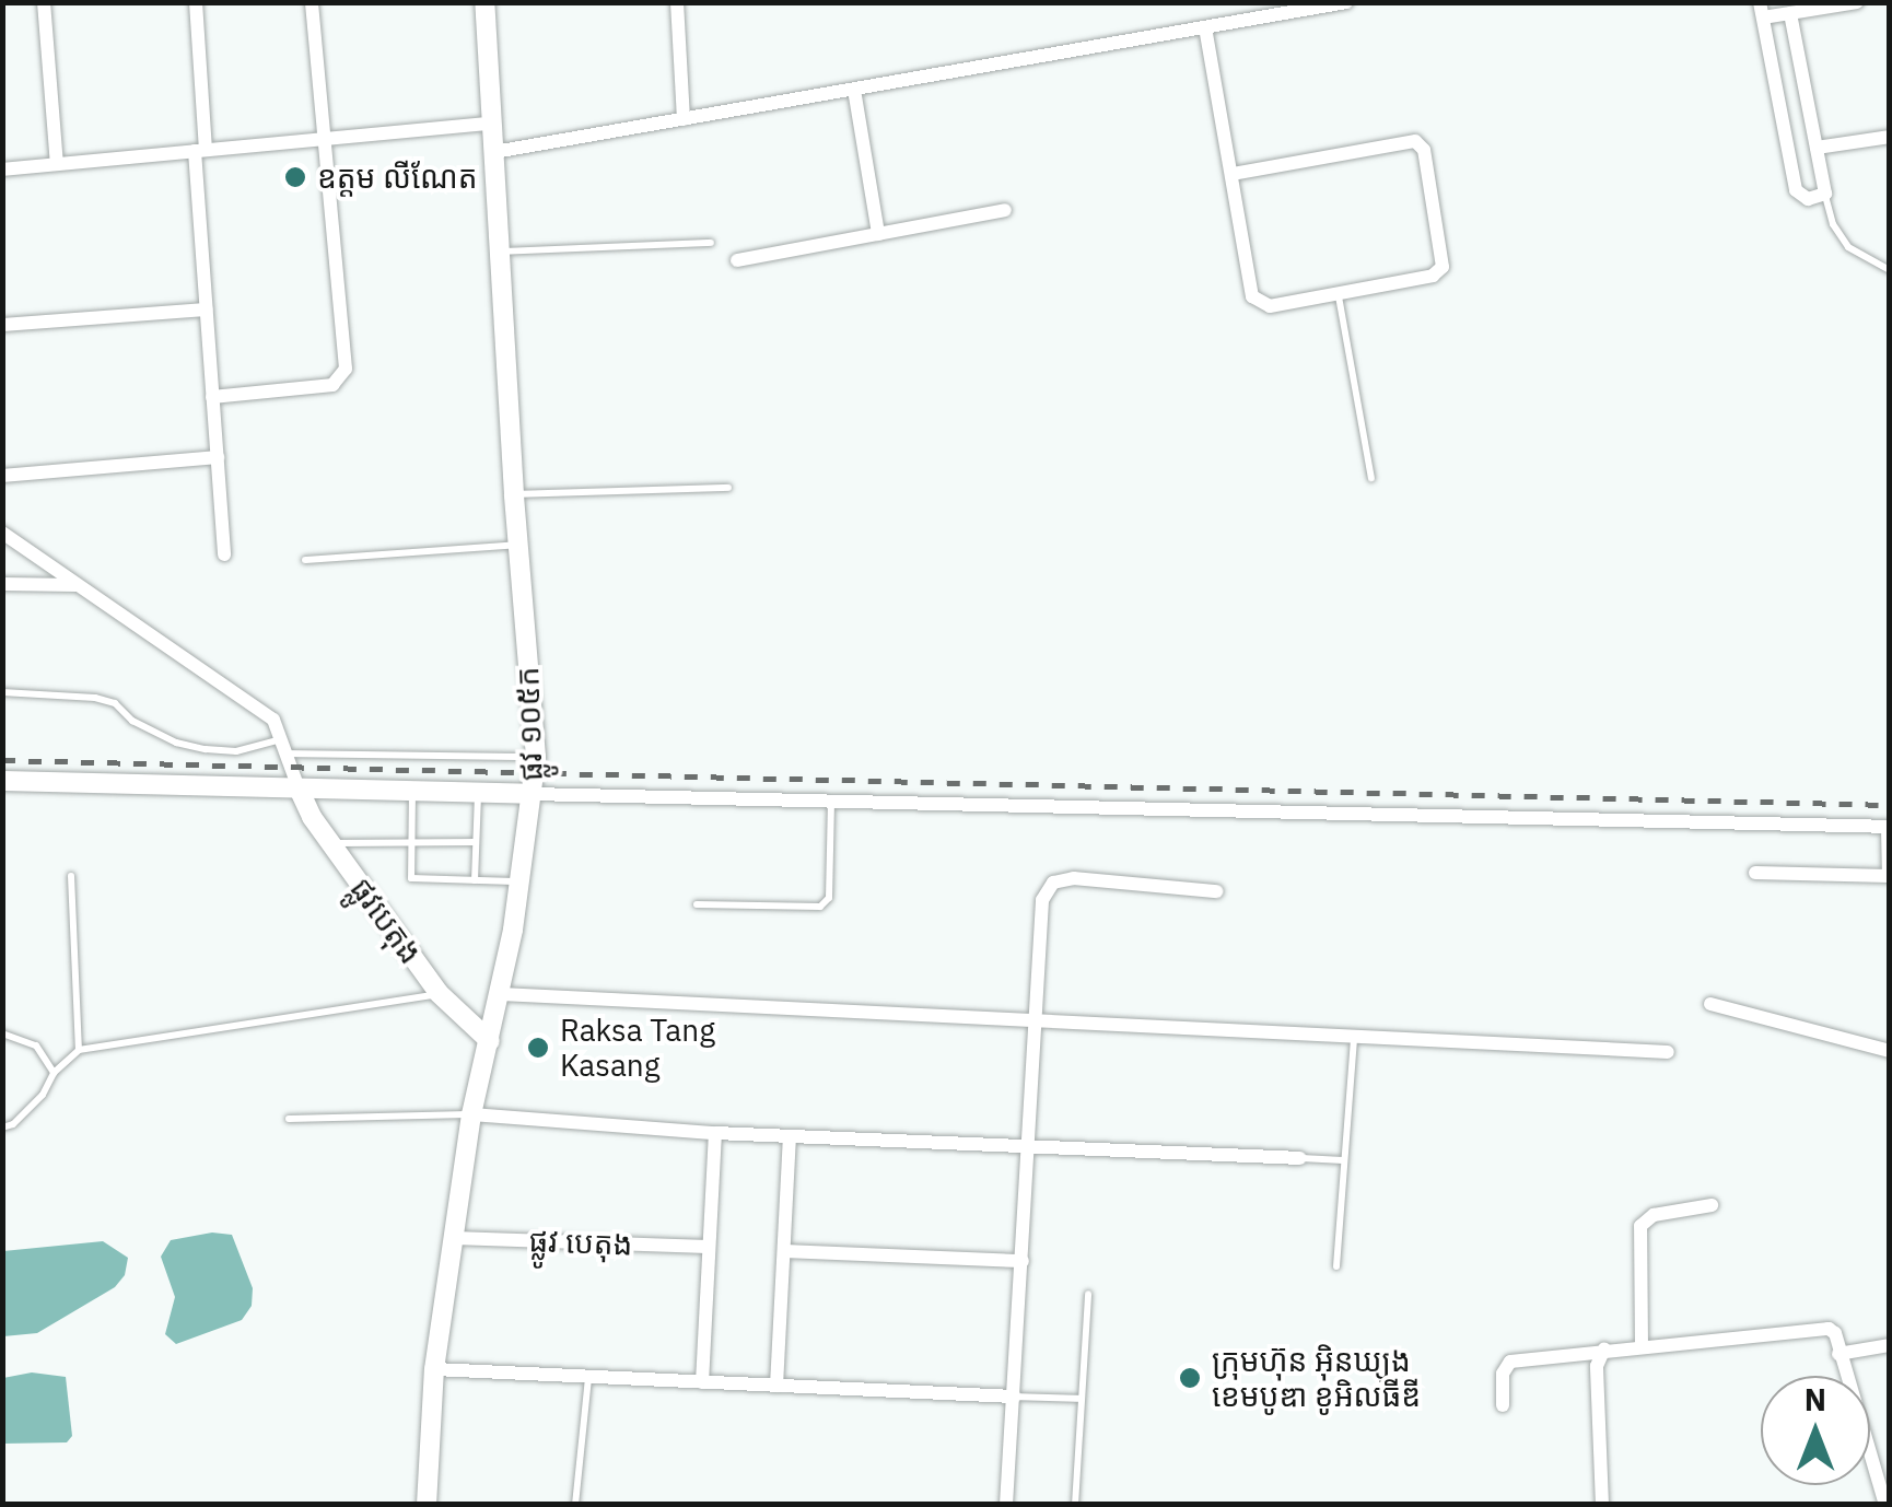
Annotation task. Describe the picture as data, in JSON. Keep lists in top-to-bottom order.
{
  "streets": {
    "main road": ["ផ្លូវ ១០៥ក", "ផ្លូវបេតុង"],
    "street": ["ផ្លូវ បេតុង"]
  },
  "crossings": [
    ["ផ្លូវ ១០៥ក", "ផ្លូវបេតុង"],
    ["ផ្លូវ ១០៥ក", "ផ្លូវ បេតុង"]
  ],
  "places": ["ឧត្តម លីណែត", "Raksa Tang Kasang", "ក្រុមហ៊ុន អ៊ិនឃ្យុង ខេមបូឌា ខូអិលធីឌី"],
  "north": "top"
}
